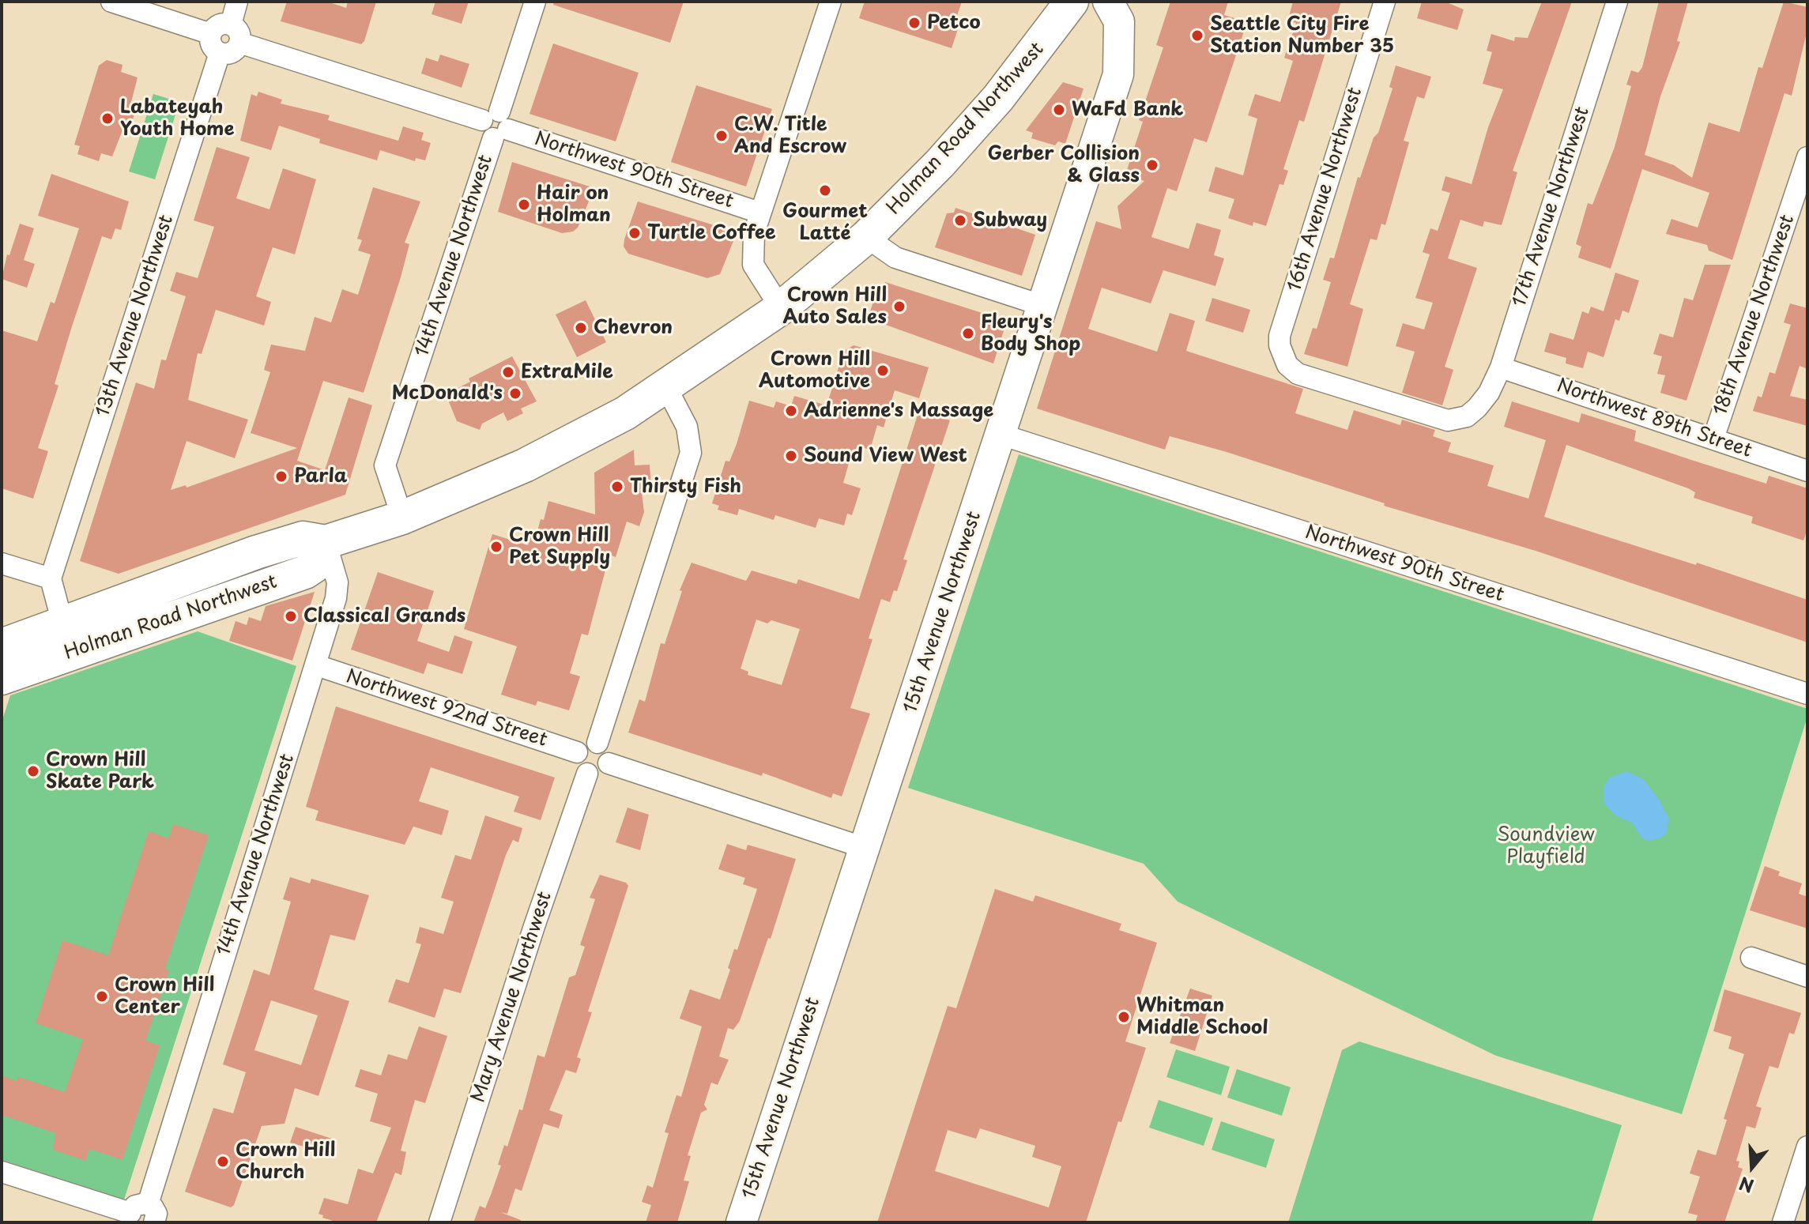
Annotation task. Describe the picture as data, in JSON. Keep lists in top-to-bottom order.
{
  "streets": {
    "main road": ["Holman Road Northwest", "15th Avenue Northwest"],
    "street": [
      "Northwest 90th Street",
      "16th Avenue Northwest",
      "17th Avenue Northwest",
      "14th Avenue Northwest",
      "18th Avenue Northwest",
      "13th Avenue Northwest",
      "Northwest 89th Street",
      "Northwest 92nd Street",
      "Mary Avenue Northwest"
    ]
  },
  "crossings": [
    ["Holman Road Northwest", "14th Avenue Northwest"],
    ["Northwest 90th Street", "14th Avenue Northwest"],
    ["Northwest 90th Street", "13th Avenue Northwest"],
    ["Northwest 90th Street", "15th Avenue Northwest"],
    ["16th Avenue Northwest", "17th Avenue Northwest"],
    ["17th Avenue Northwest", "Northwest 89th Street"],
    ["14th Avenue Northwest", "Northwest 92nd Street"],
    ["18th Avenue Northwest", "Northwest 89th Street"],
    ["Northwest 92nd Street", "Mary Avenue Northwest"]
  ],
  "parks": ["Soundview Playfield"],
  "places": [
    "Petco",
    "Seattle City Fire Station Number 35",
    "WaFd Bank",
    "Labateyah Youth Home",
    "C.W. Title And Escrow",
    "Gerber Collision & Glass",
    "Gourmet Latté",
    "Hair on Holman",
    "Subway",
    "Turtle Coffee",
    "Crown Hill Auto Sales",
    "Chevron",
    "Fleury's Body Shop",
    "Crown Hill Automotive",
    "ExtraMile",
    "McDonald's",
    "Adrienne's Massage",
    "Sound View West",
    "Parla",
    "Thirsty Fish",
    "Crown Hill Pet Supply",
    "Classical Grands",
    "Crown Hill Skate Park",
    "Crown Hill Center",
    "Whitman Middle School",
    "Crown Hill Church"
  ],
  "north": "bottom"
}
